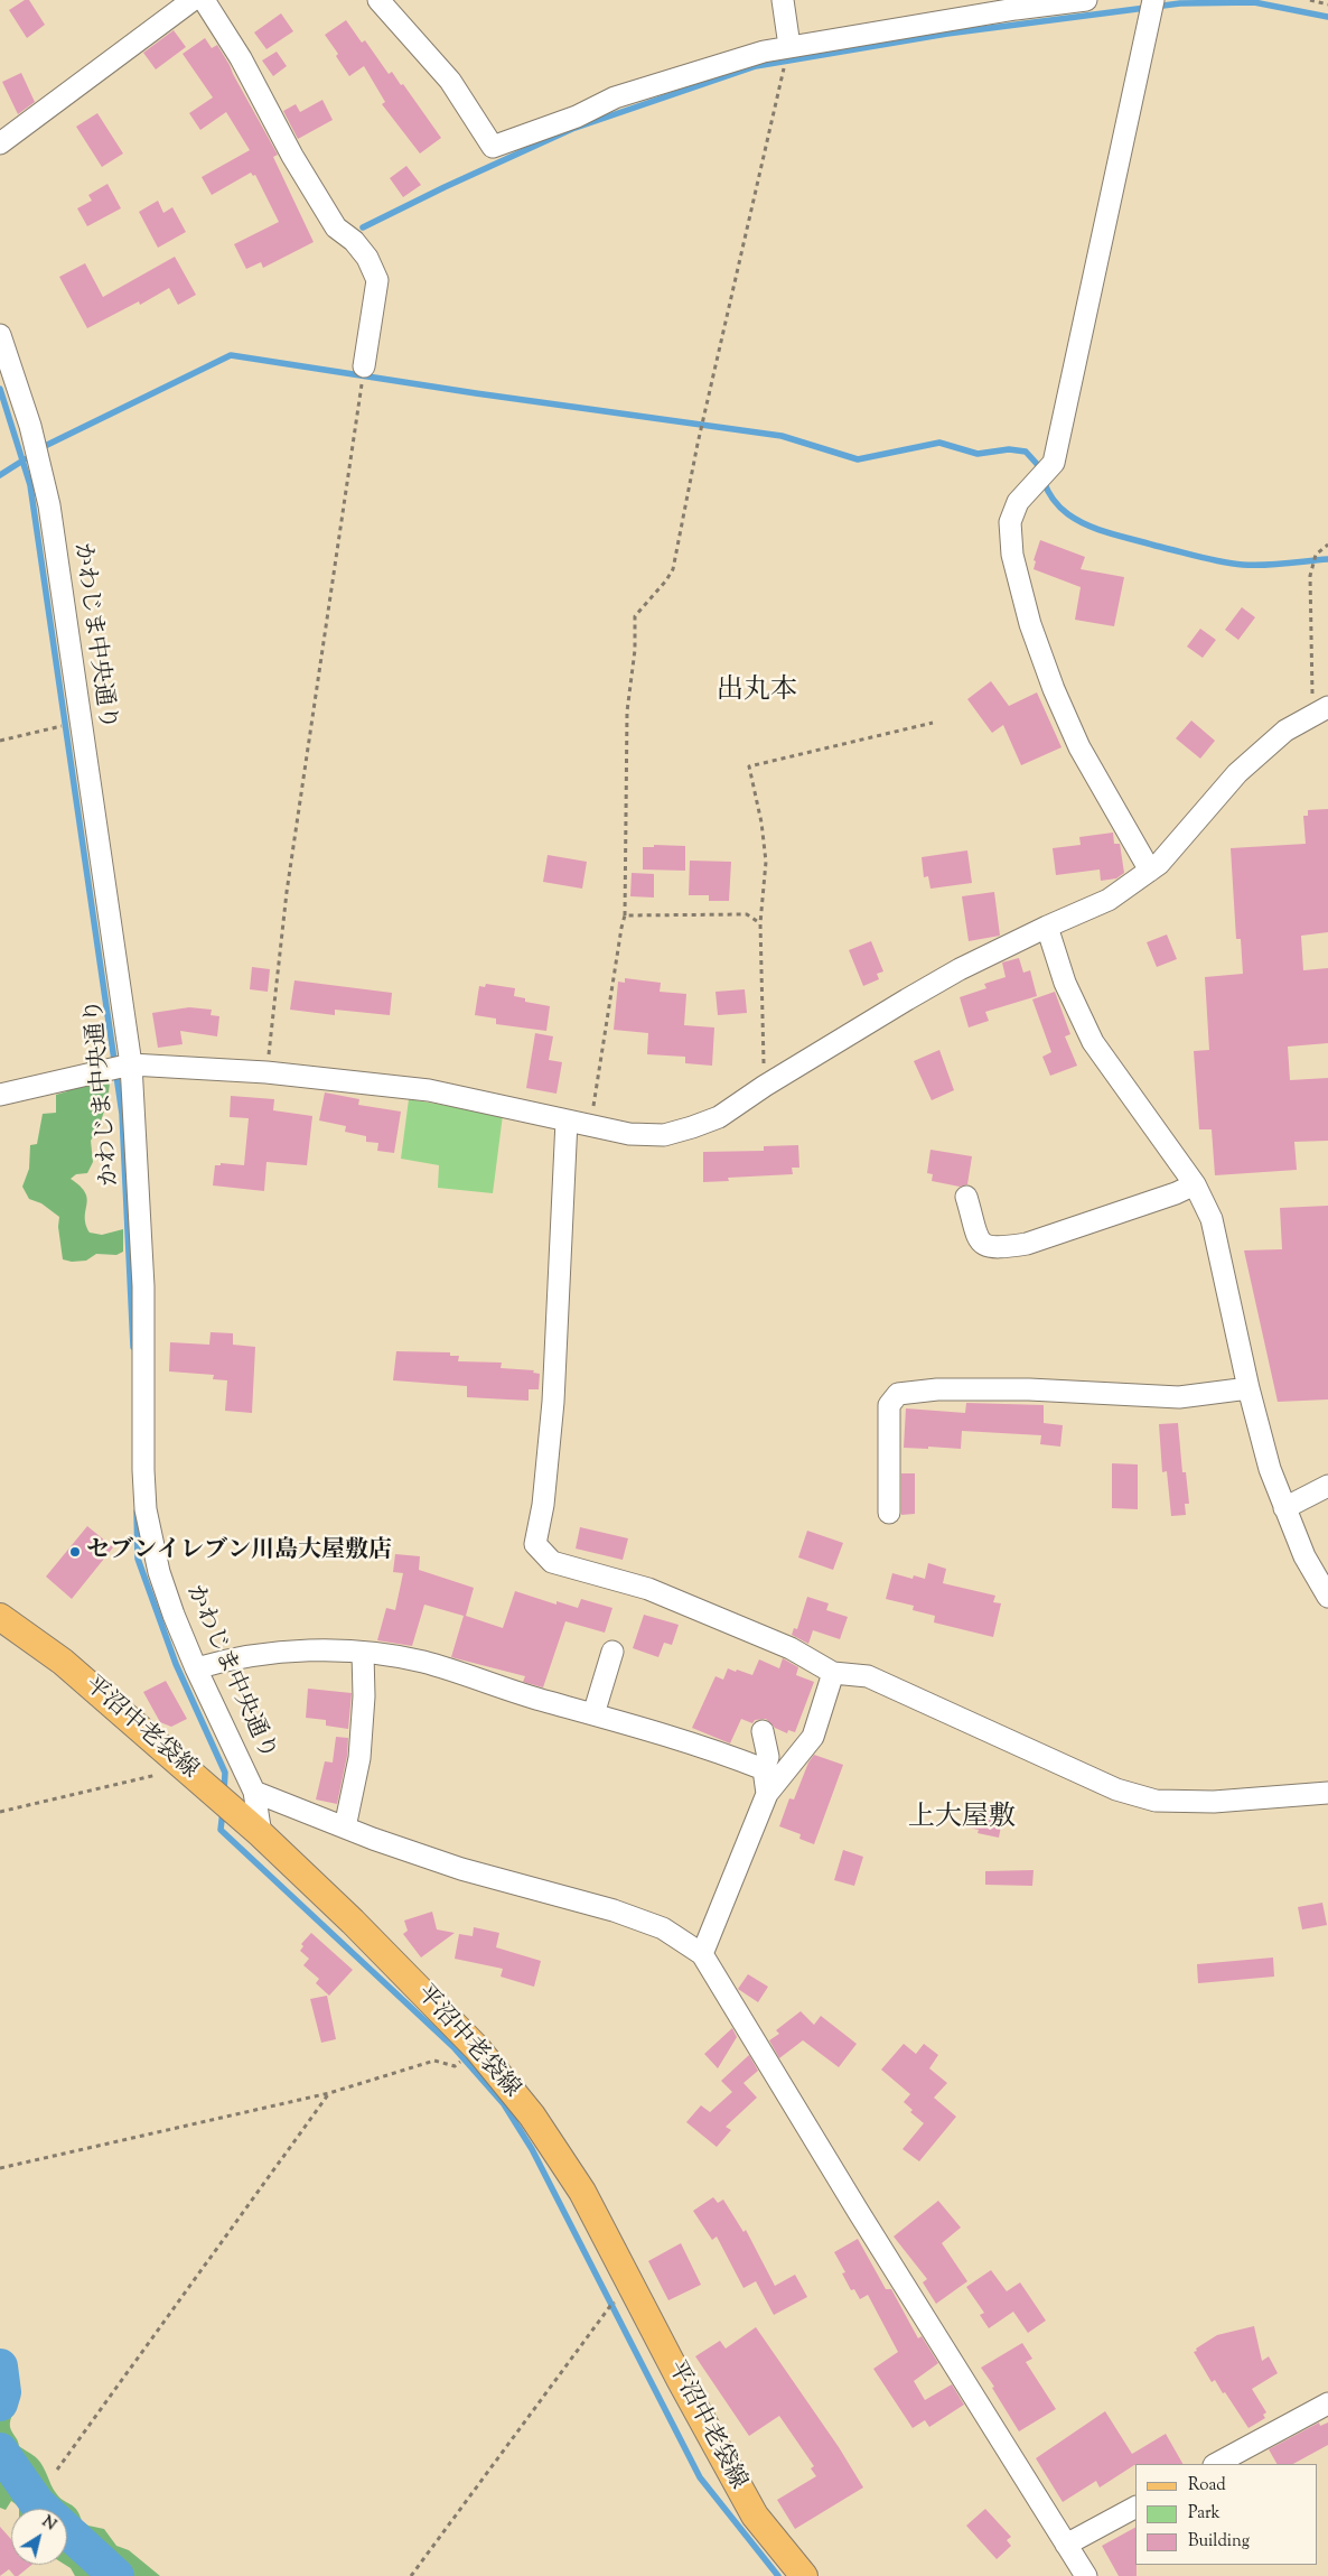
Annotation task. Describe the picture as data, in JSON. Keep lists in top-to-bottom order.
{
  "streets": {
    "main road": ["平沼中老袋線"],
    "street": ["かわじま中央通り"]
  },
  "crossings": [
    ["かわじま中央通り", "平沼中老袋線"]
  ],
  "districts": ["出丸本", "上大屋敷"],
  "places": ["セブンイレブン川島大屋敷店"],
  "legend": ["Road", "Park", "Building"],
  "north": "top right"
}
